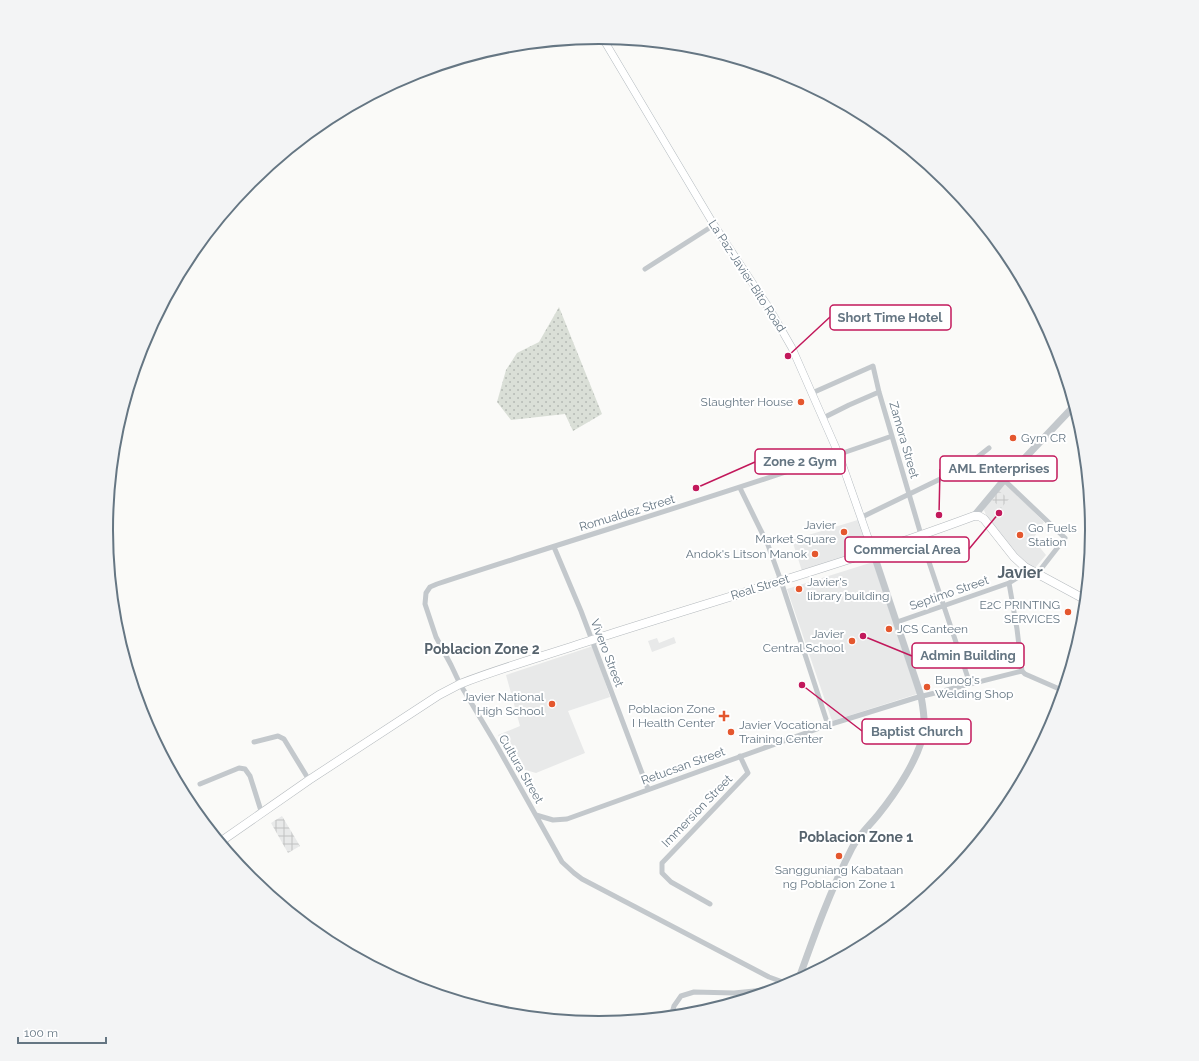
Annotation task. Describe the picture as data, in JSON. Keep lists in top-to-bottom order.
{
  "streets": {
    "main road": ["La Paz-Javier-Bito Road", "Real Street"],
    "street": [
      "Zamora Street",
      "Romualdez Street",
      "Septimo Street",
      "Vivero Street",
      "Retucsan Street",
      "Cultura Street",
      "Immersion Street"
    ]
  },
  "crossings": [
    ["La Paz-Javier-Bito Road", "Zamora Street"],
    ["La Paz-Javier-Bito Road", "Romualdez Street"],
    ["La Paz-Javier-Bito Road", "Real Street"],
    ["Zamora Street", "Romualdez Street"],
    ["Zamora Street", "Real Street"],
    ["Romualdez Street", "Vivero Street"],
    ["Romualdez Street", "Cultura Street"],
    ["Real Street", "Vivero Street"],
    ["Real Street", "Cultura Street"],
    ["Vivero Street", "Retucsan Street"],
    ["Retucsan Street", "Cultura Street"],
    ["Retucsan Street", "Immersion Street"]
  ],
  "districts": ["Javier", "Poblacion Zone 2", "Poblacion Zone 1"],
  "places": {
    "other": [
      "Short Time Hotel",
      "Slaughter House",
      "Gym CR",
      "Zone 2 Gym",
      "Commercial Area",
      "AML Enterprises",
      "Javier Market Square",
      "Go Fuels Station",
      "Andok's Litson Manok",
      "Javier's library building",
      "E2C PRINTING SERVICES",
      "JCS Canteen",
      "Admin Building",
      "Javier Central School",
      "Baptist Church",
      "Bunog's Welding Shop",
      "Javier National High School",
      "Javier Vocational Training Center",
      "Sangguniang Kabataan ng Poblacion Zone 1"
    ],
    "health": ["Poblacion Zone I Health Center"]
  },
  "scale_bar": "100 m"
}
